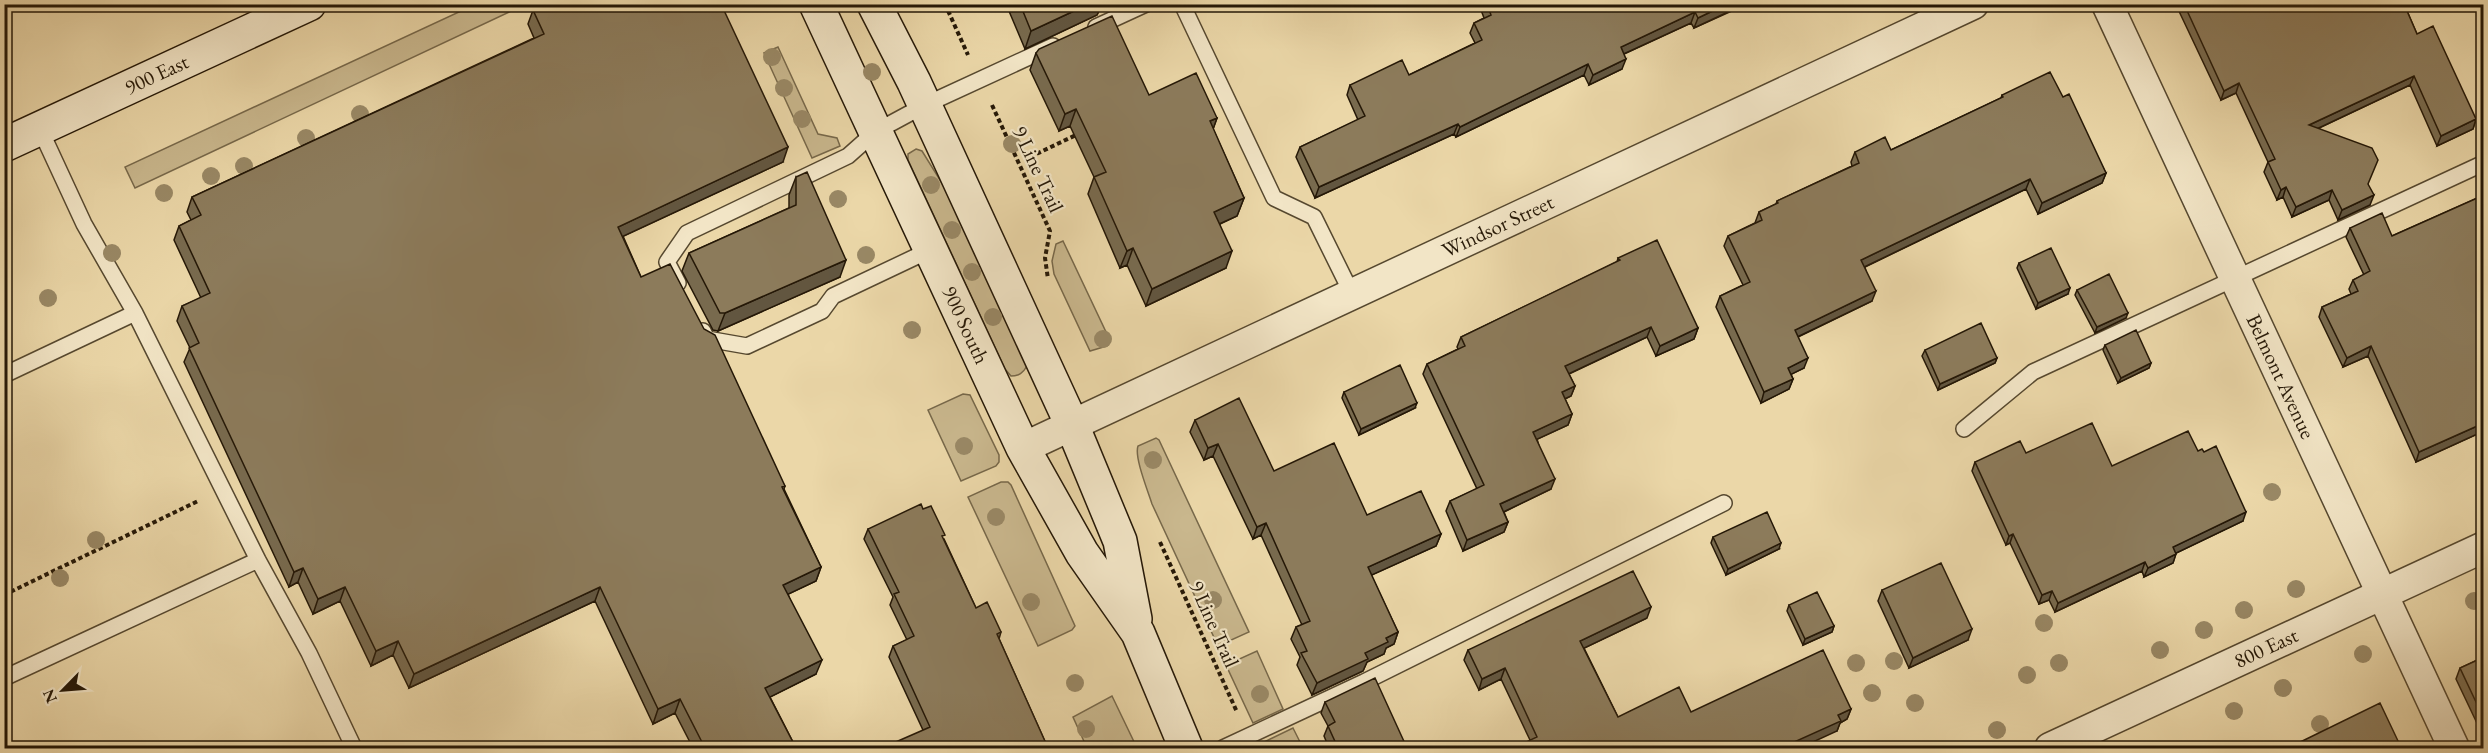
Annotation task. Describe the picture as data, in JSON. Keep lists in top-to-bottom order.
{
  "streets": {
    "street": [
      "900 East",
      "Windsor Street",
      "900 South",
      "Belmont Avenue",
      "800 East"
    ],
    "path": ["9 Line Trail"]
  },
  "crossings": [
    ["Windsor Street", "900 South"],
    ["Belmont Avenue", "800 East"]
  ],
  "north": "bottom left"
}
